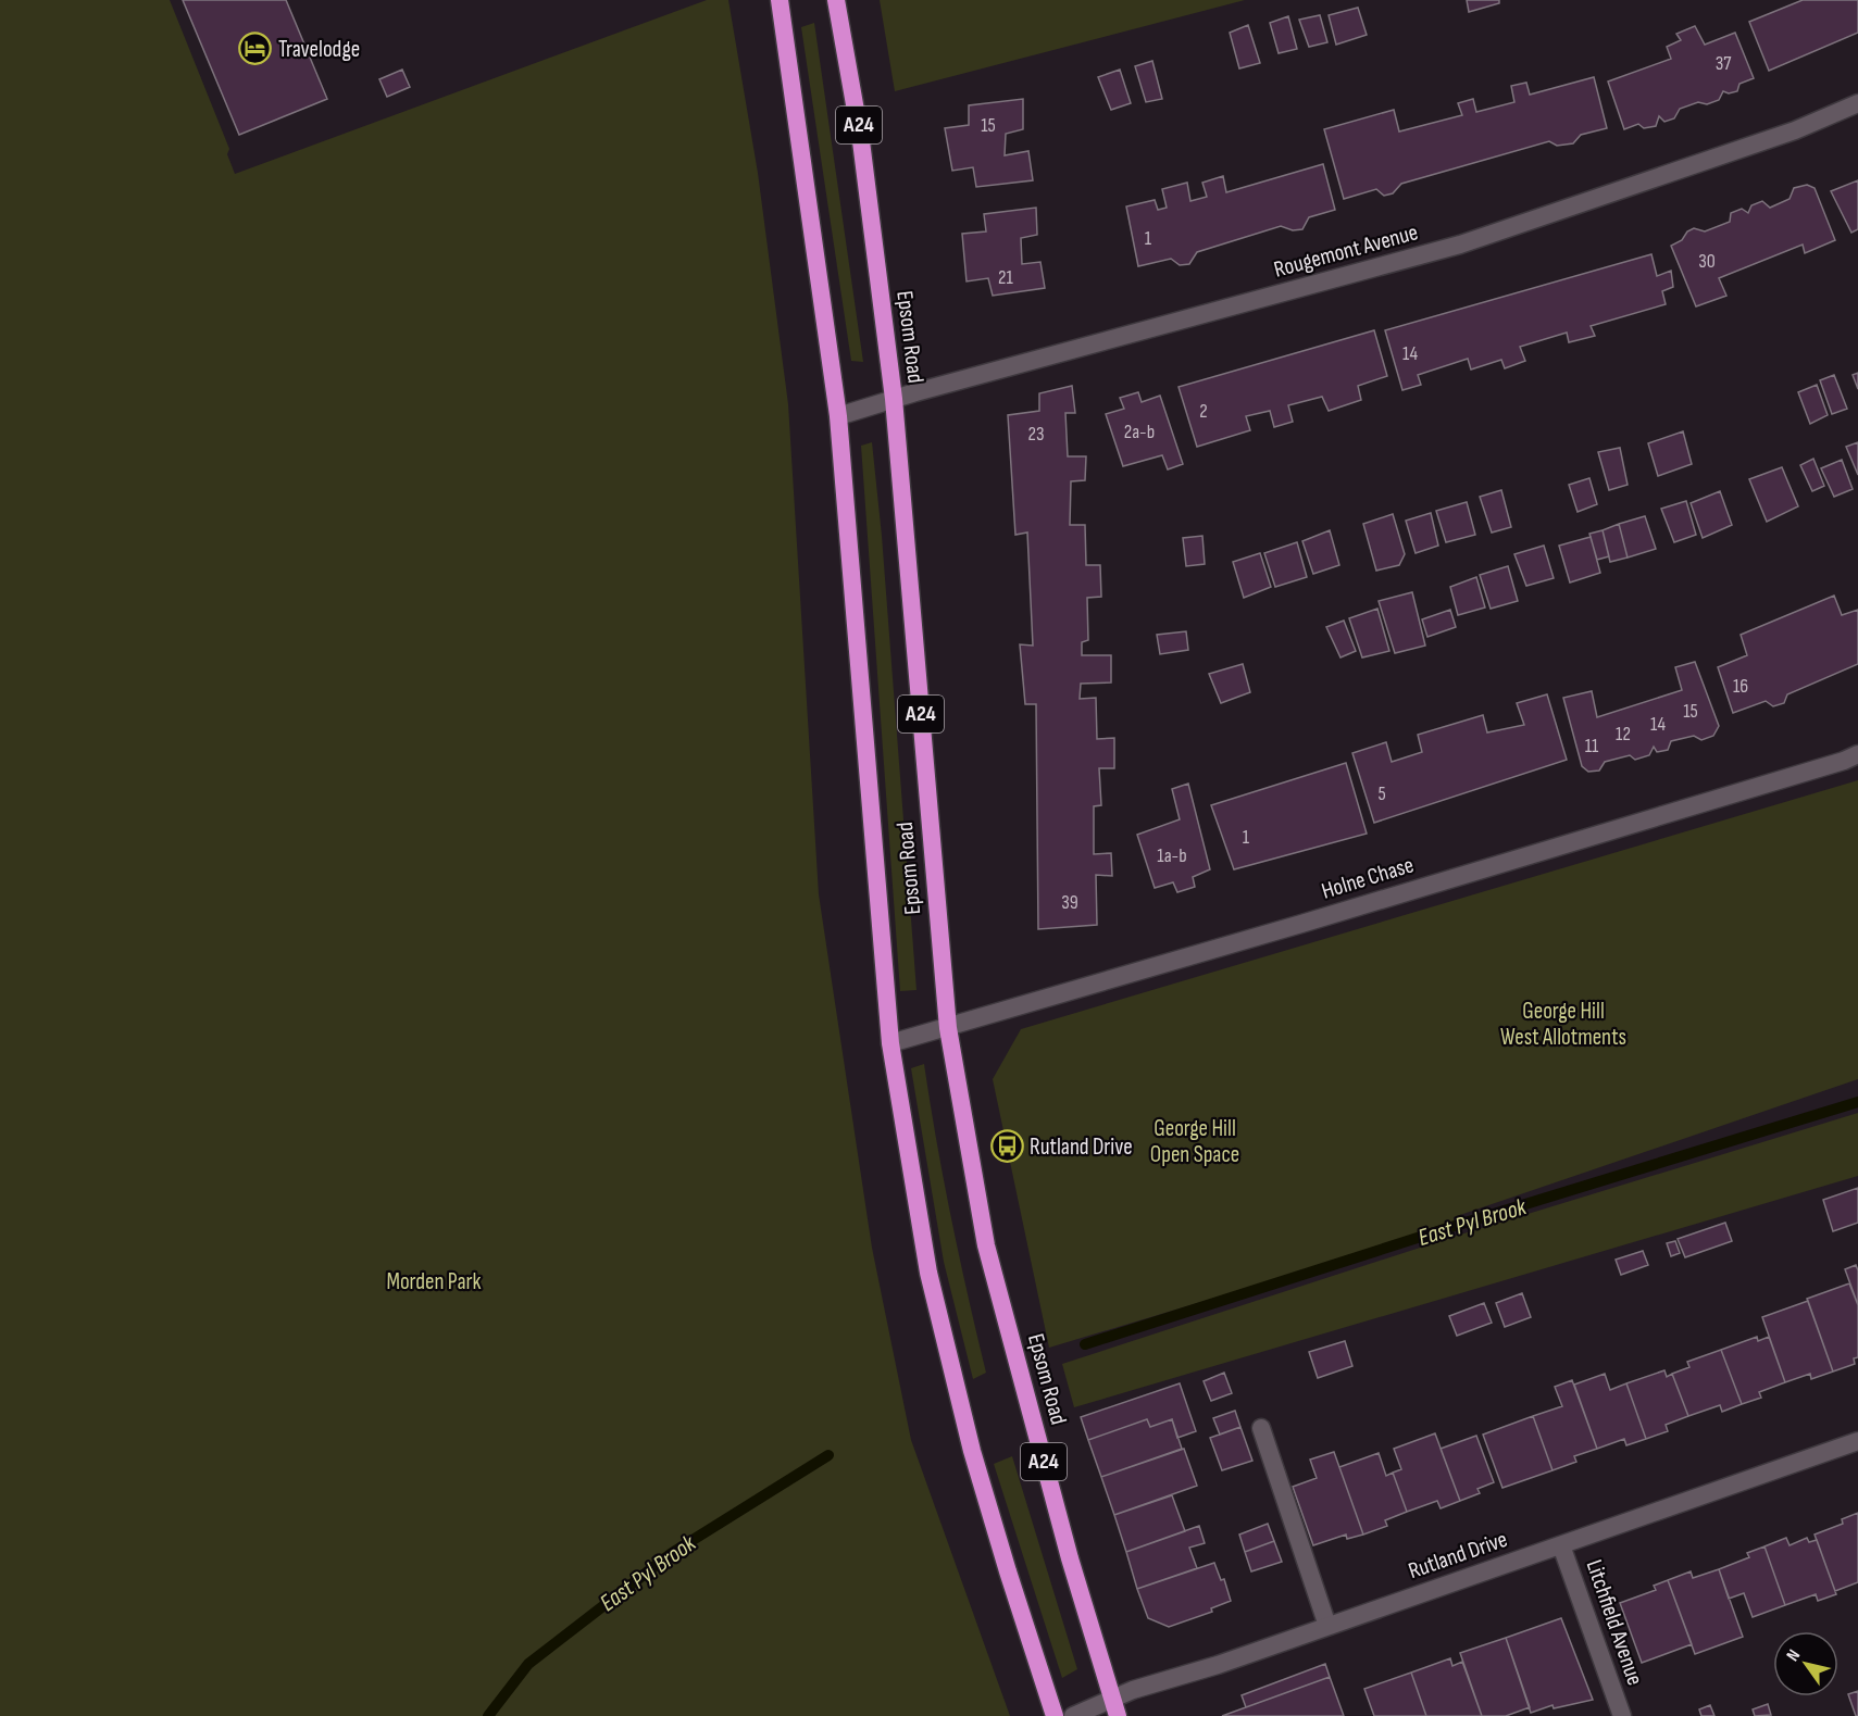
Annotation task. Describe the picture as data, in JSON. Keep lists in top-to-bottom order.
{
  "streets": {
    "highway": ["A24", "Epsom Road"],
    "street": [
      "Rougemont Avenue",
      "Holne Chase",
      "Rutland Drive",
      "Litchfield Avenue"
    ]
  },
  "crossings": [
    ["Rougemont Avenue", "Epsom Road"],
    ["Epsom Road", "Holne Chase"],
    ["Epsom Road", "Rutland Drive"],
    ["Rutland Drive", "Litchfield Avenue"]
  ],
  "water": ["East Pyl Brook"],
  "parks": ["George Hill West Allotments", "George Hill Open Space", "Morden Park"],
  "places": {
    "hotel": ["Travelodge"],
    "bus stop": ["Rutland Drive"]
  },
  "house_numbers": [
    "37",
    "15",
    "1",
    "30",
    "21",
    "14",
    "2",
    "2a-b",
    "23",
    "16",
    "15",
    "14",
    "12",
    "11",
    "5",
    "1",
    "1a-b",
    "39"
  ],
  "north": "top left"
}
